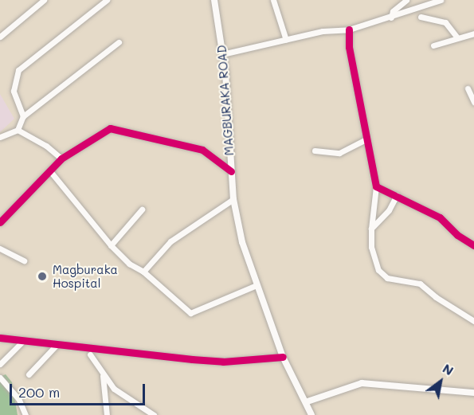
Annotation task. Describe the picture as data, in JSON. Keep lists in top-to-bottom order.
{
  "streets": {
    "main road": ["MAGBURAKA ROAD"]
  },
  "places": ["Magburaka Hospital"],
  "scale_bar": "200 m",
  "north": "top right"
}
